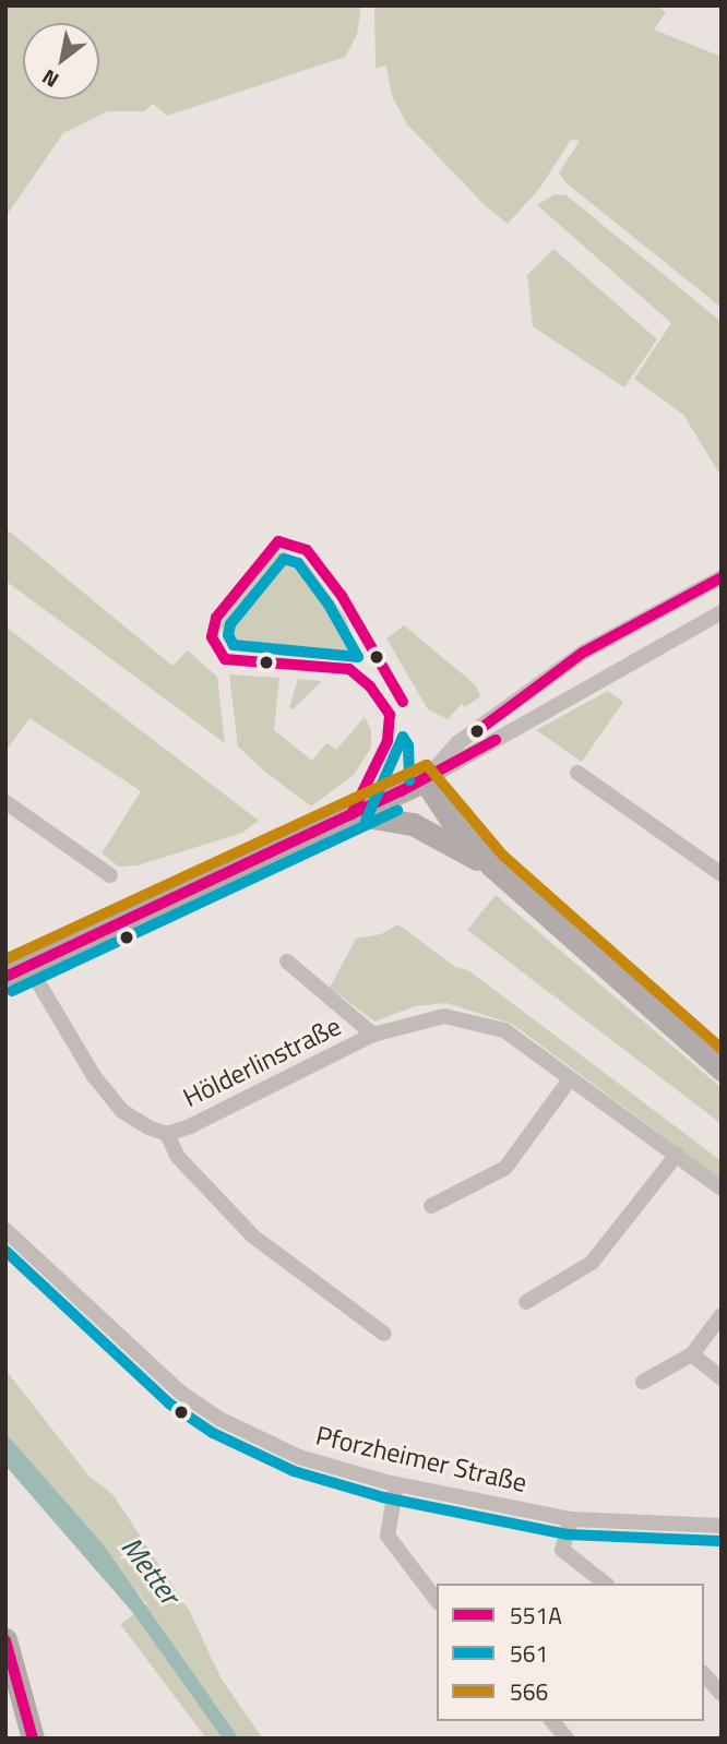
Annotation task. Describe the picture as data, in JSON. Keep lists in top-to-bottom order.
{
  "streets": {
    "street": ["Hölderlinstraße", "Pforzheimer Straße"]
  },
  "water": ["Metter"],
  "lines": ["transit line 551A", "transit line 561", "transit line 566"],
  "legend": ["551A", "561", "566"],
  "north": "bottom left"
}
